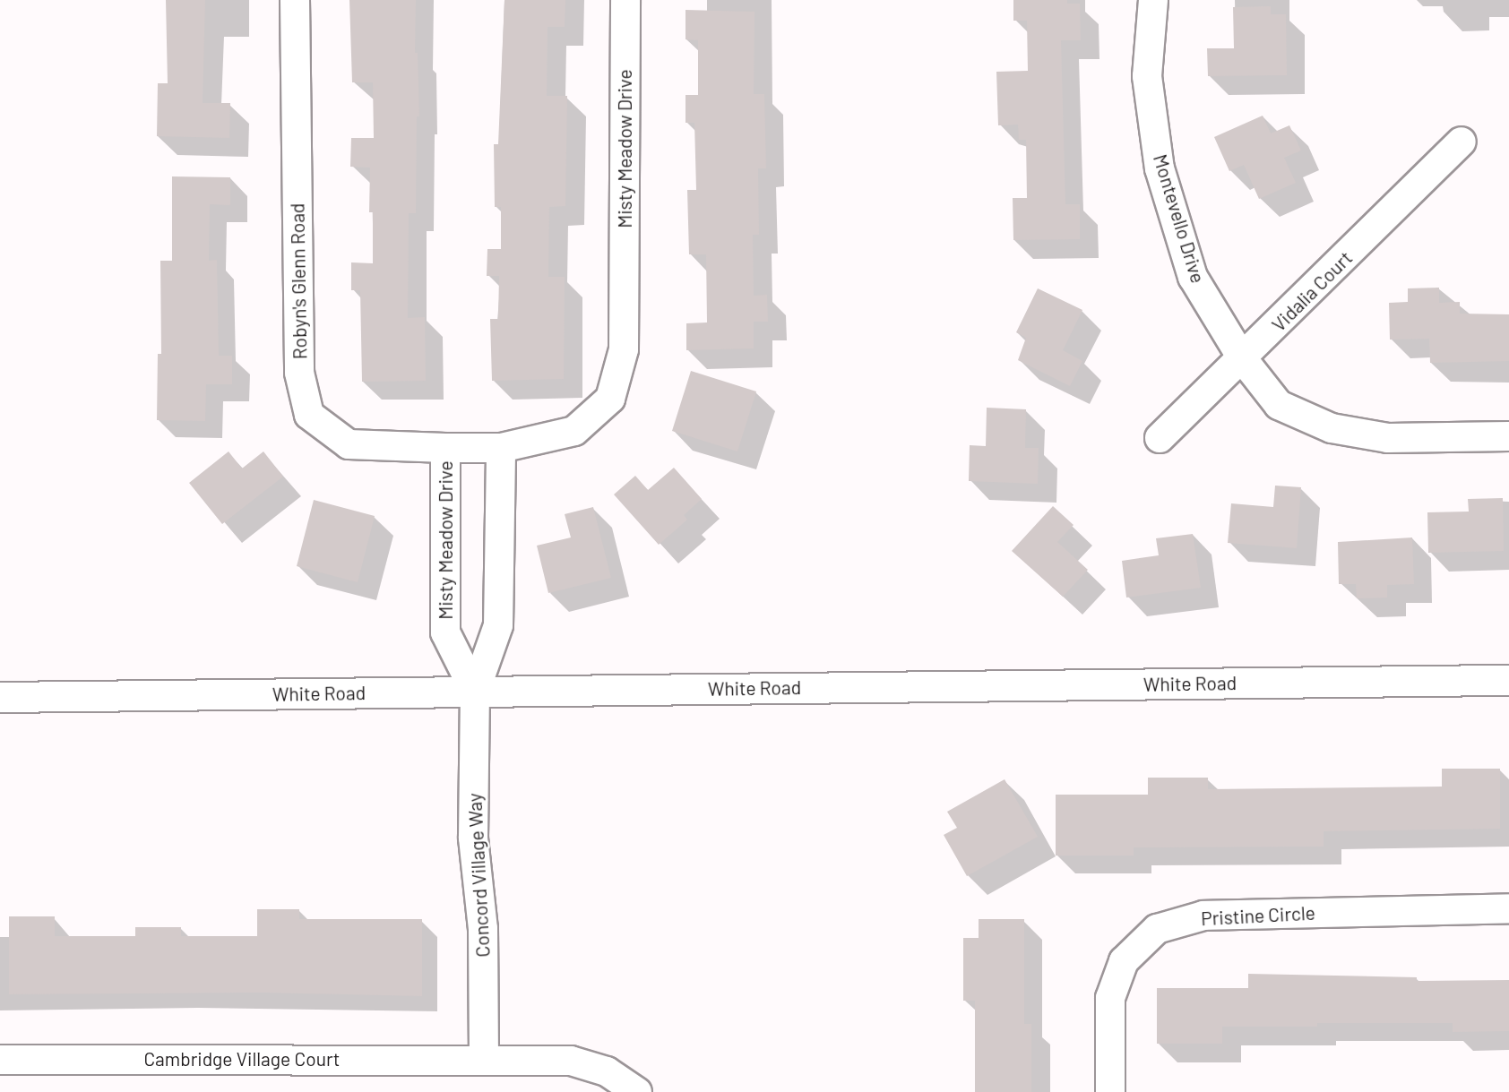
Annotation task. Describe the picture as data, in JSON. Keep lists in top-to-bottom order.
{
  "streets": {
    "street": [
      "Misty Meadow Drive",
      "Montevello Drive",
      "Robyn's Glenn Road",
      "Vidalia Court",
      "White Road",
      "Concord Village Way",
      "Pristine Circle",
      "Cambridge Village Court"
    ]
  },
  "crossings": [
    ["Misty Meadow Drive", "Robyn's Glenn Road"],
    ["Misty Meadow Drive", "White Road"],
    ["Misty Meadow Drive", "Concord Village Way"],
    ["Montevello Drive", "Vidalia Court"],
    ["White Road", "Concord Village Way"],
    ["Concord Village Way", "Cambridge Village Court"]
  ]
}
